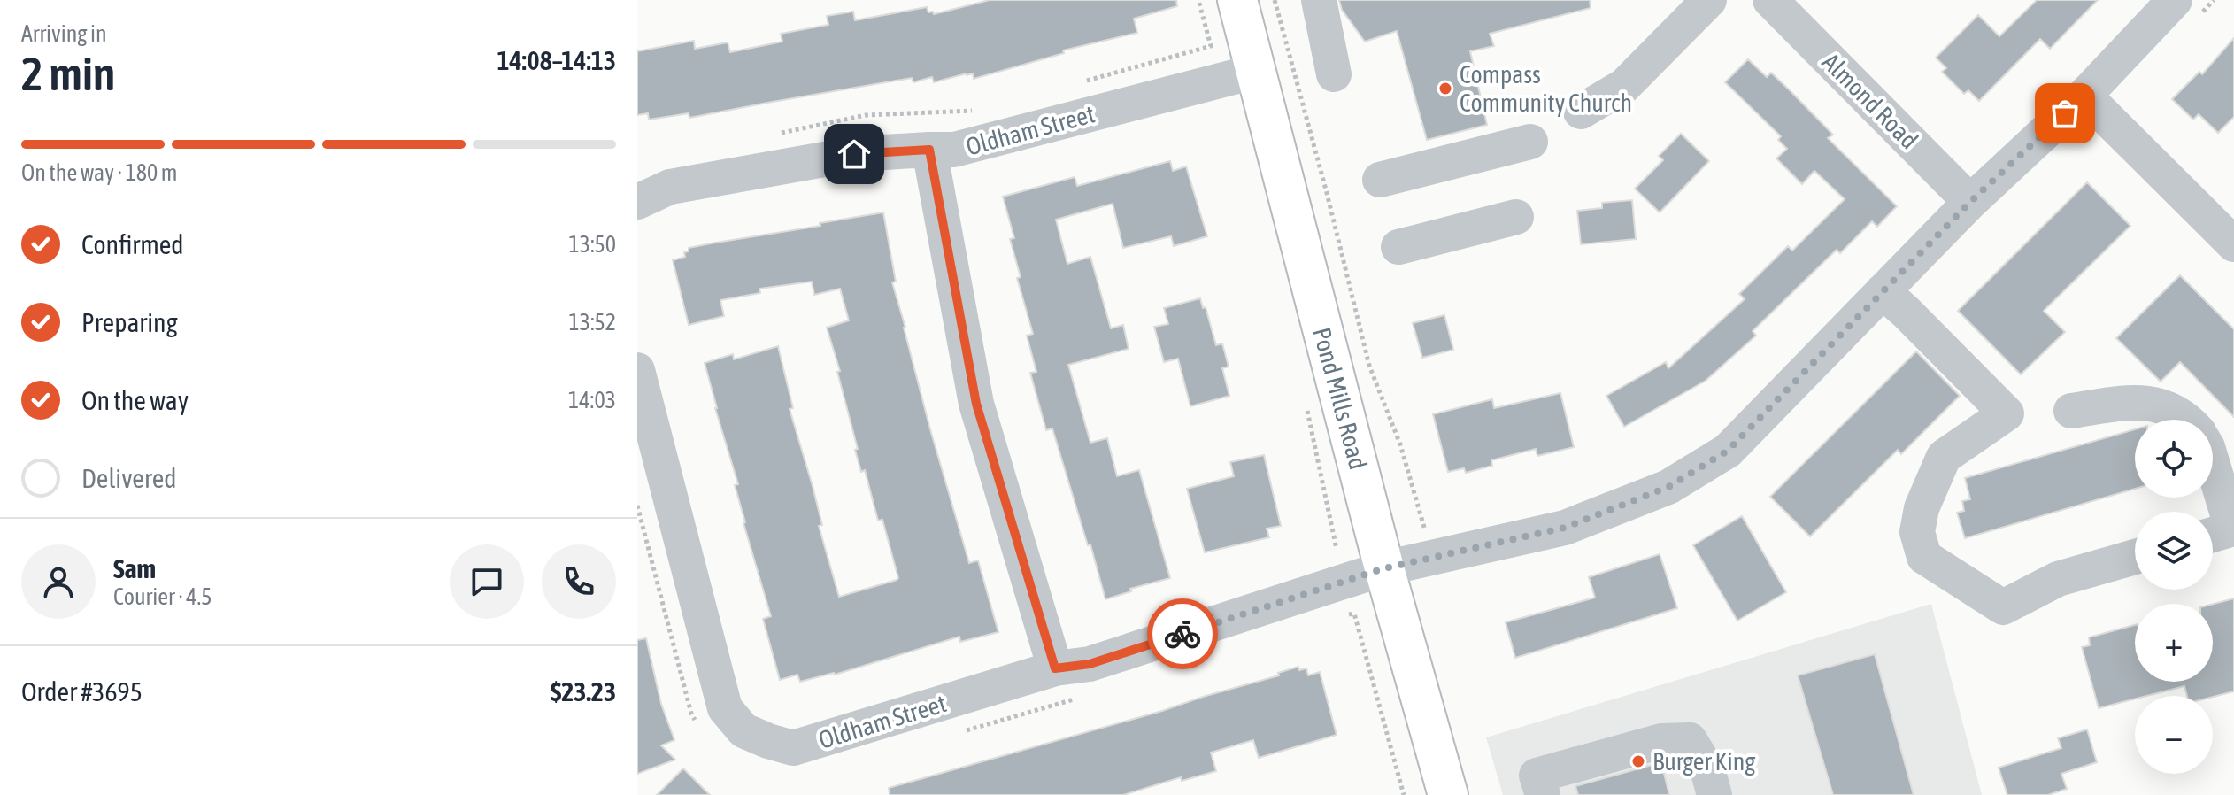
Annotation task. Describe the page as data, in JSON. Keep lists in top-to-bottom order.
{
  "streets": {
    "main road": ["Pond Mills Road"],
    "street": ["Almond Road", "Oldham Street"]
  },
  "crossings": [
    ["Almond Road", "Oldham Street"],
    ["Oldham Street", "Pond Mills Road"]
  ],
  "places": ["Compass Community Church", "Burger King"],
  "page": {
    "heading": ["2 min", "Arriving in", "14:08–14:13"],
    "panel": [
      "Sam",
      "Courier · 4.5",
      "Order #3695",
      "$23.23"
    ],
    "bar": "On the way · 180 m",
    "list": [
      ["Confirmed", "13:50"],
      ["Preparing", "13:52"],
      ["On the way", "14:03"],
      "Delivered"
    ],
    "map_buttons": ["+", "−"]
  }
}
